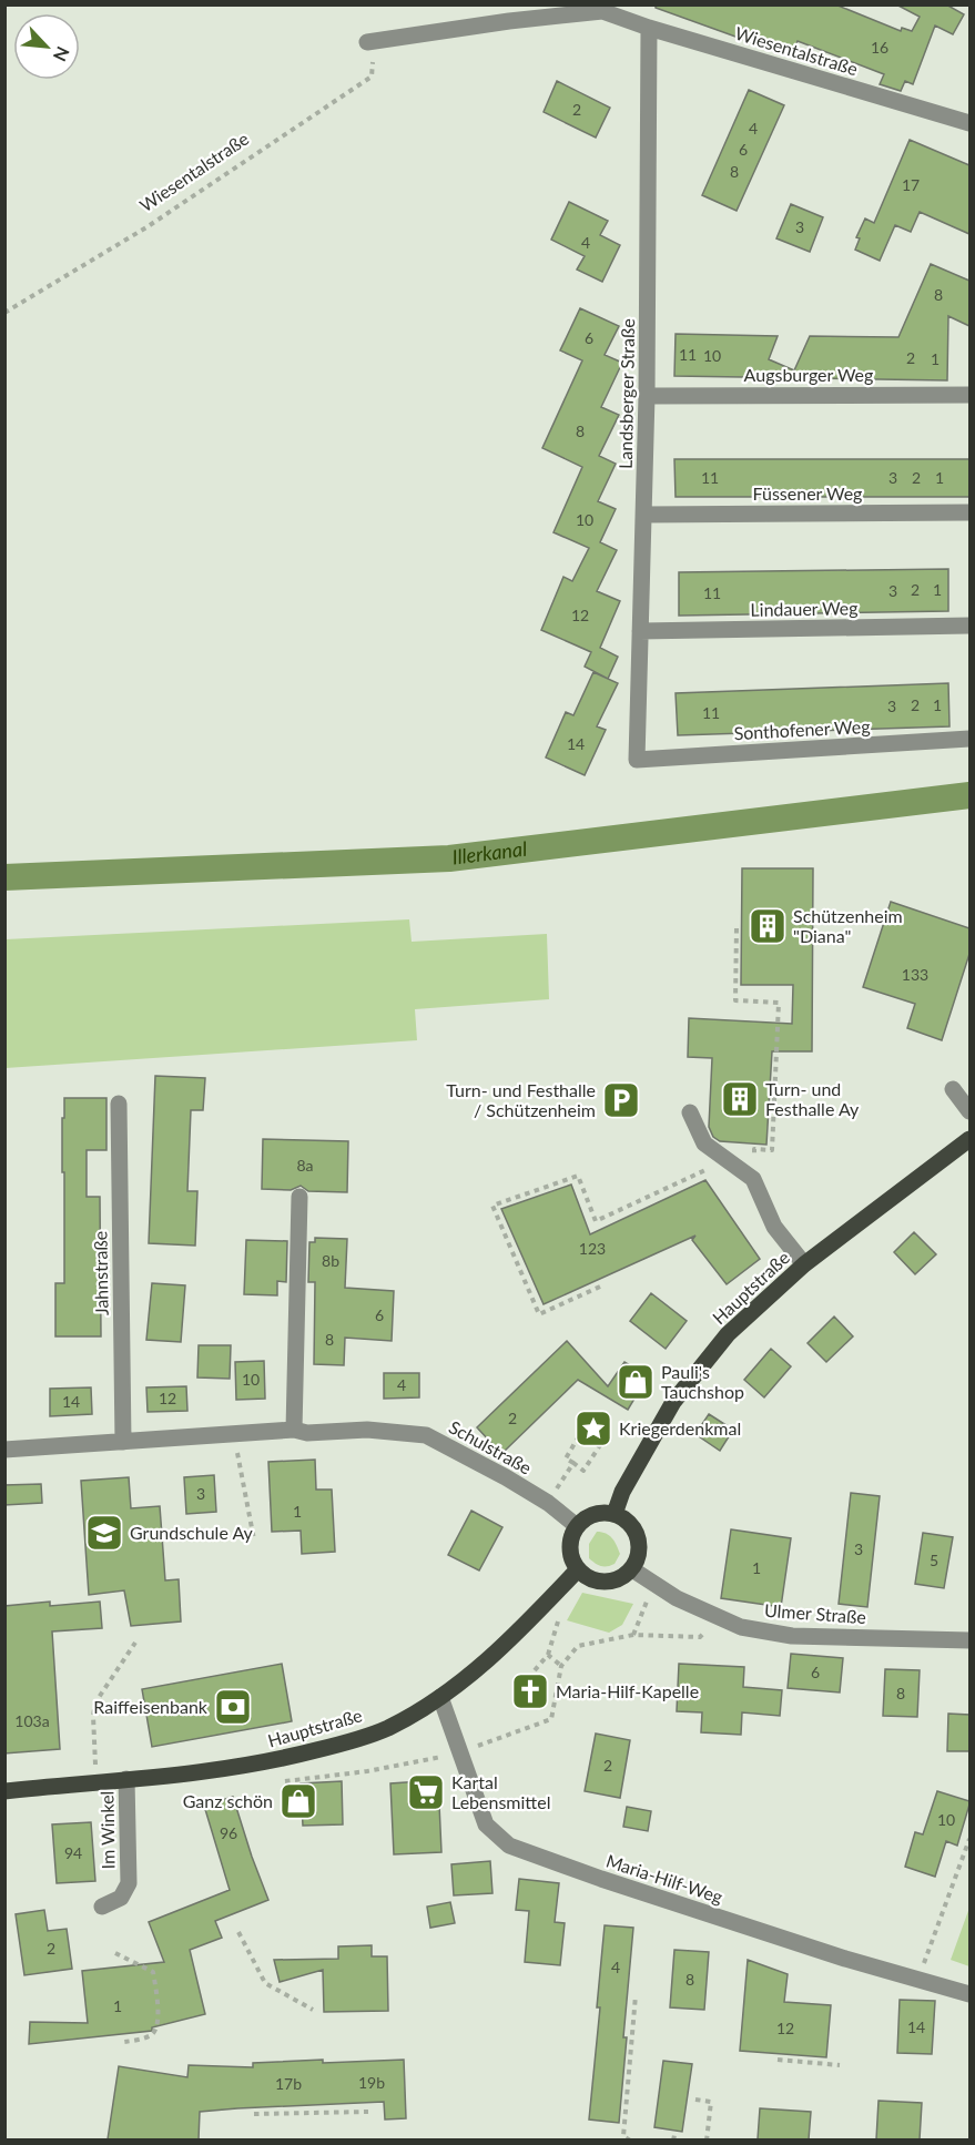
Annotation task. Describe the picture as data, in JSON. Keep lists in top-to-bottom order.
{
  "streets": {
    "main road": ["Hauptstraße"],
    "street": [
      "Wiesentalstraße",
      "Augsburger Weg",
      "Landsberger Straße",
      "Füssener Weg",
      "Lindauer Weg",
      "Sonthofener Weg",
      "Jahnstraße",
      "Schulstraße",
      "Ulmer Straße",
      "Im Winkel",
      "Maria-Hilf-Weg"
    ]
  },
  "crossings": [
    ["Wiesentalstraße", "Landsberger Straße"],
    ["Augsburger Weg", "Landsberger Straße"],
    ["Landsberger Straße", "Füssener Weg"],
    ["Landsberger Straße", "Lindauer Weg"],
    ["Landsberger Straße", "Sonthofener Weg"],
    ["Jahnstraße", "Schulstraße"],
    ["Hauptstraße", "Schulstraße"],
    ["Hauptstraße", "Ulmer Straße"],
    ["Hauptstraße", "Im Winkel"],
    ["Hauptstraße", "Maria-Hilf-Weg"],
    ["Schulstraße", "Ulmer Straße"]
  ],
  "water": ["Illerkanal"],
  "places": {
    "building": ["Schützenheim \"Diana\"", "Turn- und Festhalle Ay"],
    "parking": ["Turn- und Festhalle / Schützenheim"],
    "shop": ["Pauli's Tauchshop", "Ganz schön"],
    "place": ["Kriegerdenkmal"],
    "school or university": ["Grundschule Ay"],
    "church": ["Maria-Hilf-Kapelle"],
    "bank": ["Raiffeisenbank"],
    "supermarket": ["Kartal Lebensmittel"]
  },
  "house_numbers": [
    "16",
    "2",
    "4",
    "6",
    "8",
    "17",
    "3",
    "4",
    "8",
    "6",
    "11",
    "10",
    "2",
    "1",
    "8",
    "11",
    "3",
    "2",
    "1",
    "10",
    "2",
    "1",
    "3",
    "11",
    "12",
    "2",
    "1",
    "3",
    "11",
    "14",
    "133",
    "8a",
    "123",
    "8b",
    "6",
    "8",
    "10",
    "4",
    "12",
    "14",
    "2",
    "3",
    "1",
    "3",
    "5",
    "1",
    "6",
    "8",
    "103a",
    "2",
    "10",
    "96",
    "94",
    "2",
    "4",
    "8",
    "1",
    "14",
    "12",
    "19b",
    "17b"
  ],
  "north": "bottom right"
}
